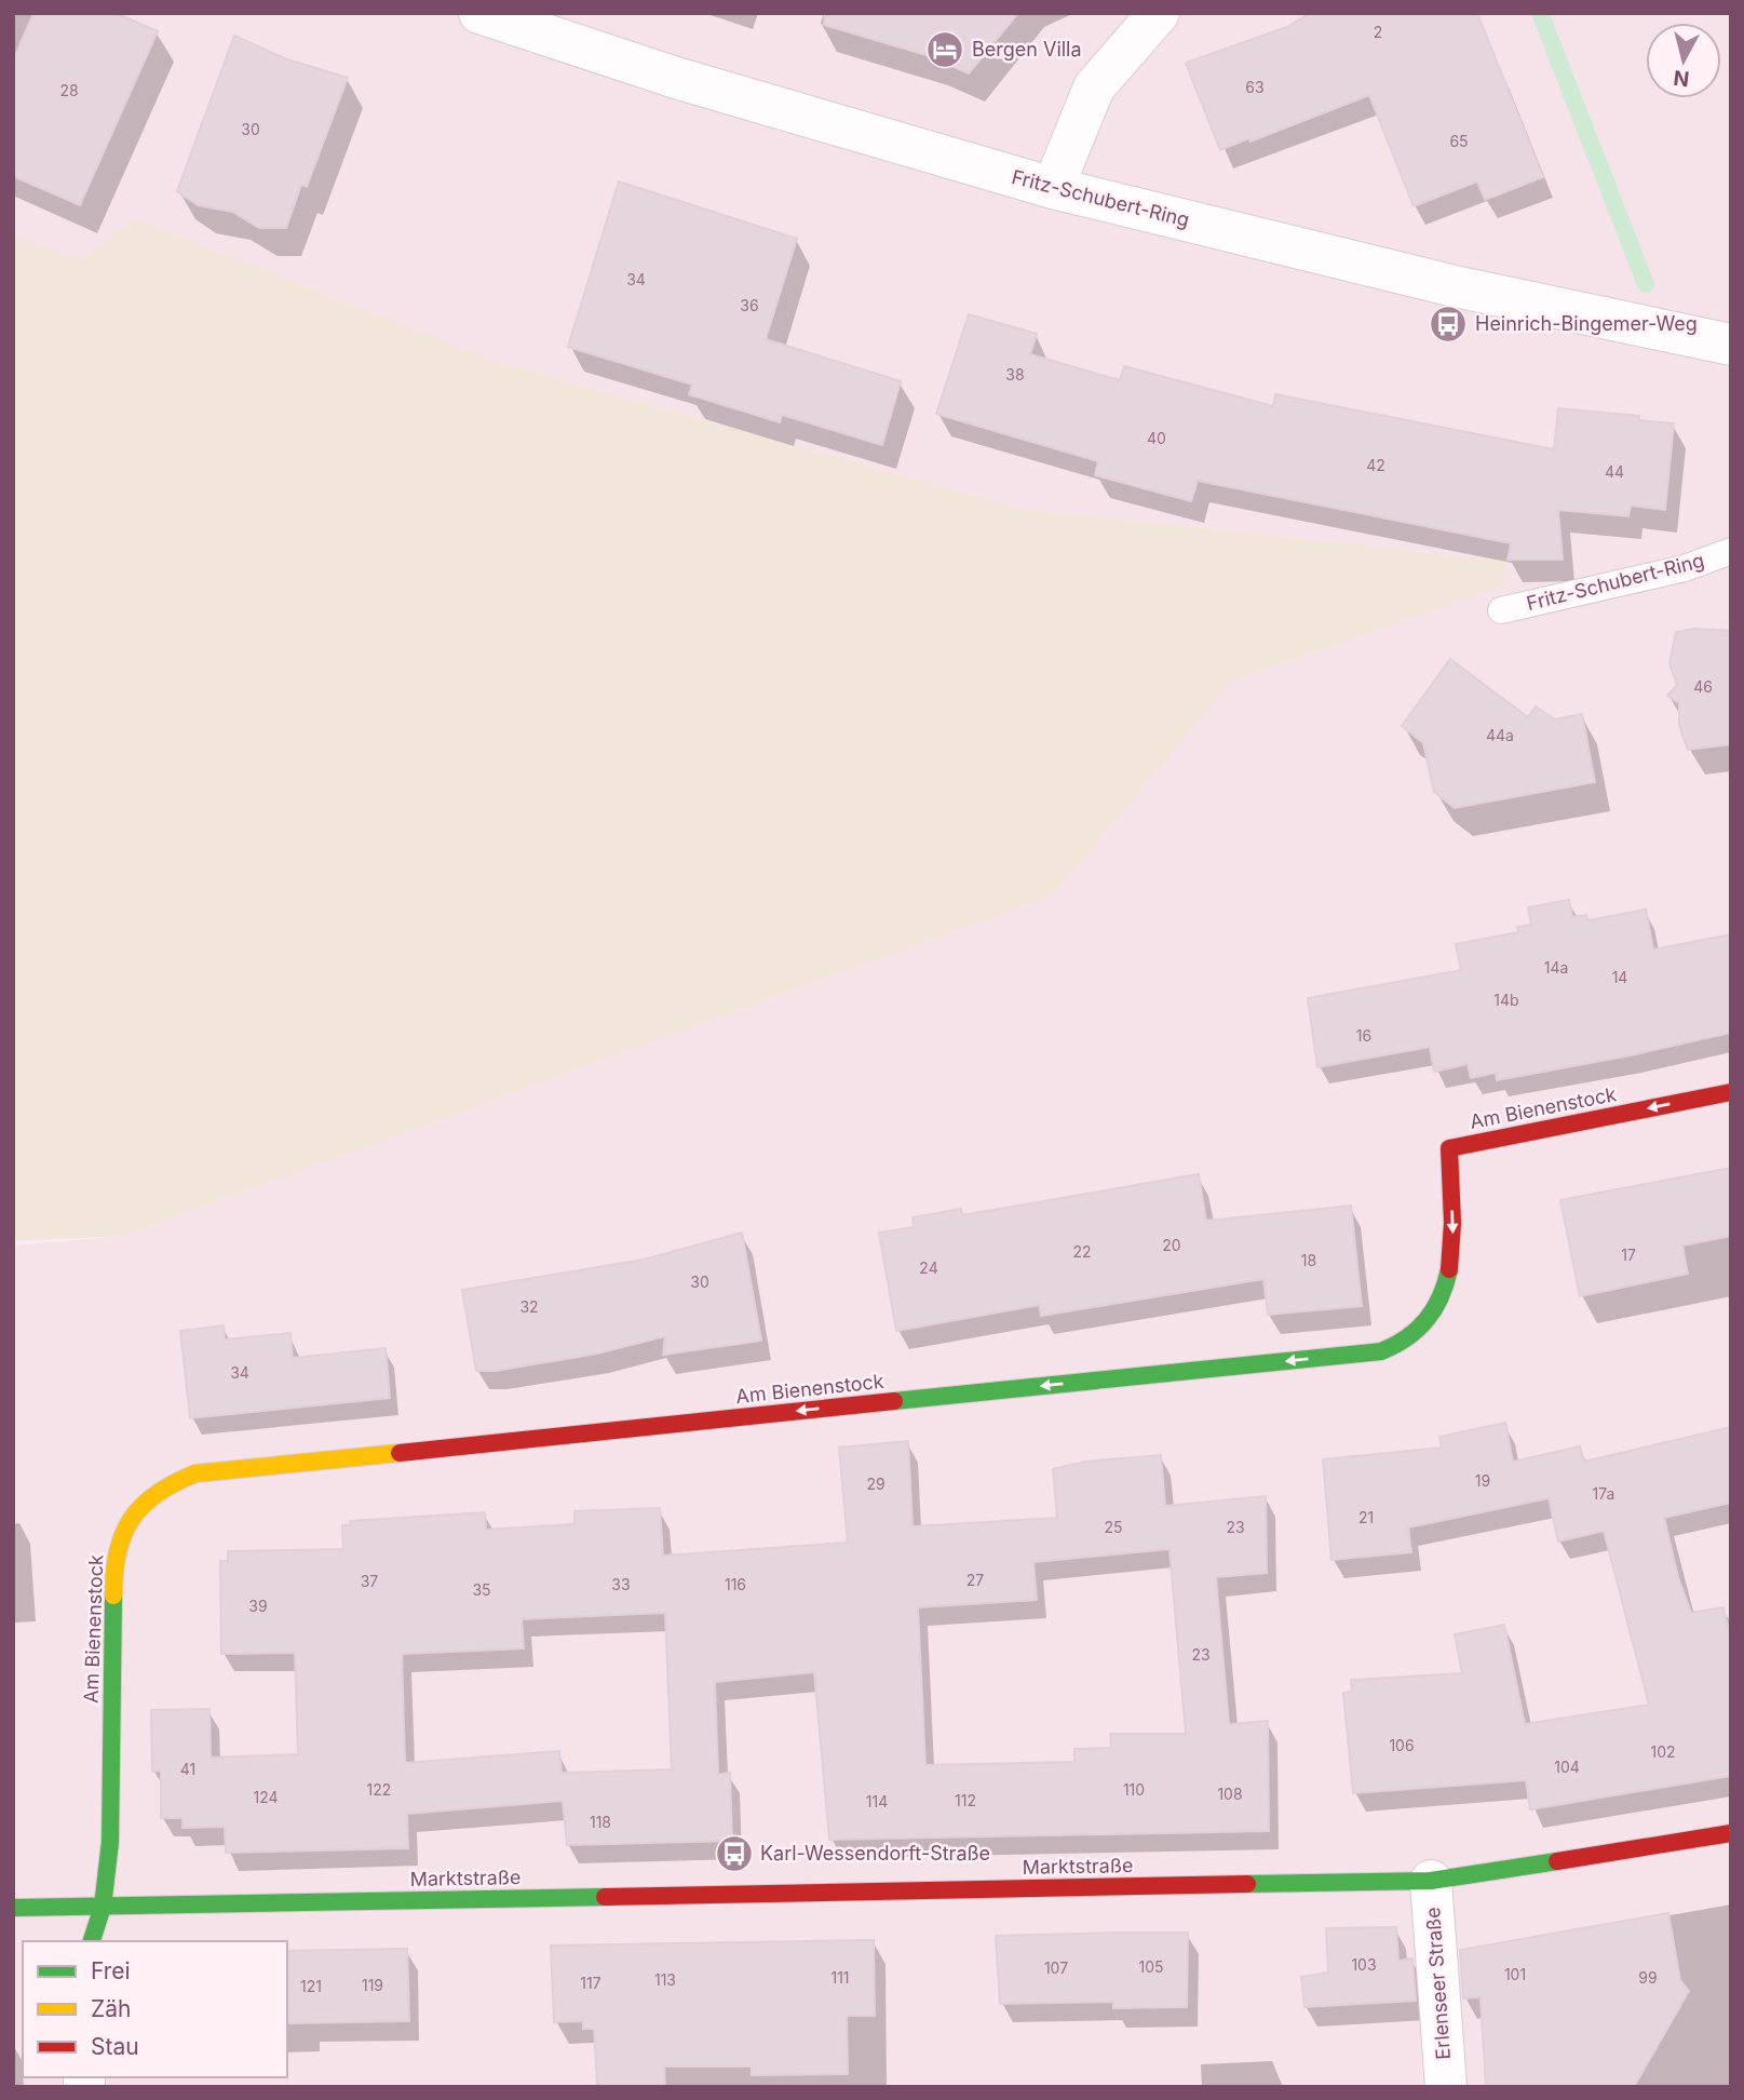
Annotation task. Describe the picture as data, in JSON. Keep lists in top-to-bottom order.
{
  "streets": {
    "street": [
      "Fritz-Schubert-Ring",
      "Am Bienenstock",
      "Marktstraße",
      "Erlenseer Straße"
    ]
  },
  "crossings": [
    ["Am Bienenstock", "Marktstraße"],
    ["Marktstraße", "Erlenseer Straße"]
  ],
  "one_way": ["Am Bienenstock"],
  "places": {
    "hotel": ["Bergen Villa"],
    "bus stop": ["Heinrich-Bingemer-Weg", "Karl-Wessendorft-Straße"]
  },
  "house_numbers": [
    "2",
    "63",
    "28",
    "30",
    "65",
    "34",
    "36",
    "38",
    "40",
    "42",
    "44",
    "46",
    "44a",
    "14a",
    "14",
    "14b",
    "16",
    "20",
    "22",
    "17",
    "18",
    "24",
    "30",
    "32",
    "34",
    "19",
    "29",
    "17a",
    "21",
    "25",
    "23",
    "27",
    "37",
    "33",
    "116",
    "35",
    "39",
    "23",
    "106",
    "102",
    "104",
    "41",
    "122",
    "110",
    "108",
    "124",
    "112",
    "114",
    "118",
    "103",
    "105",
    "107",
    "101",
    "111",
    "99",
    "113",
    "117",
    "119",
    "121"
  ],
  "legend": ["Frei", "Zäh", "Stau"],
  "north": "bottom"
}
